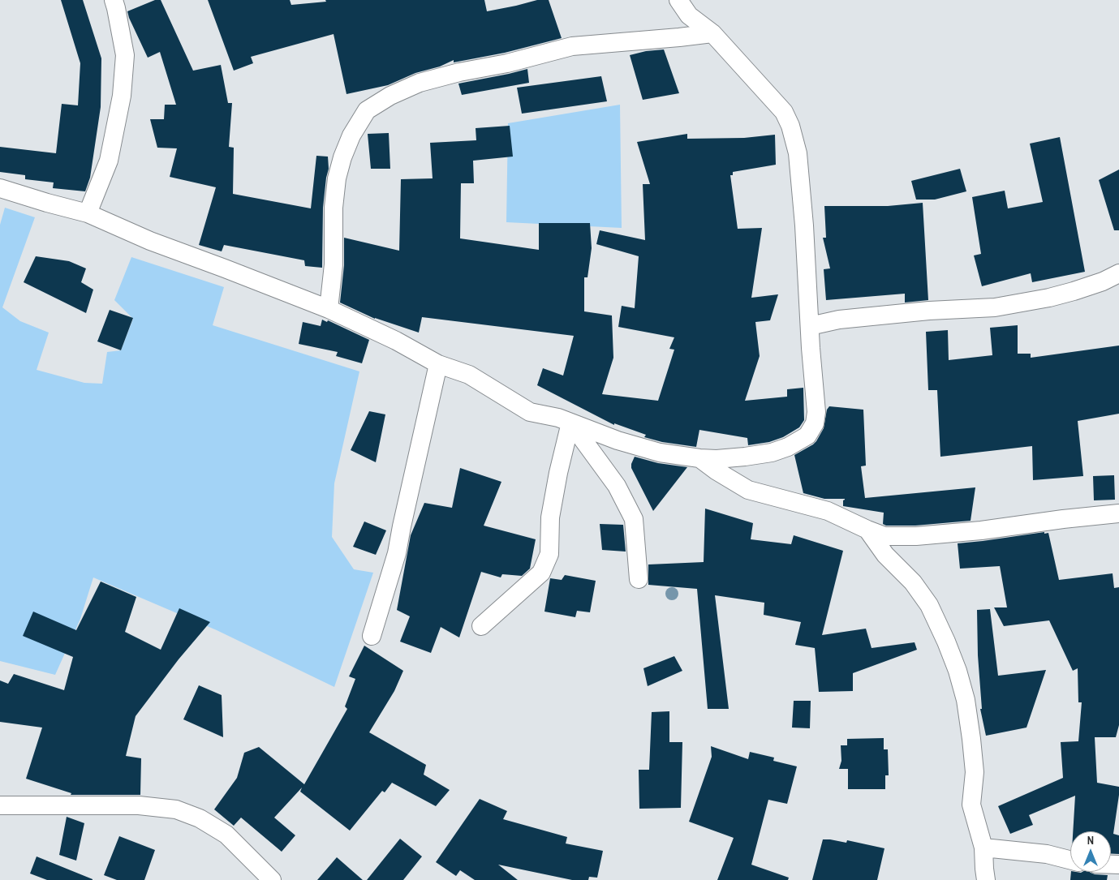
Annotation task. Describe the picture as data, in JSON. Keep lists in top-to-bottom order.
{
  "north": "top"
}
